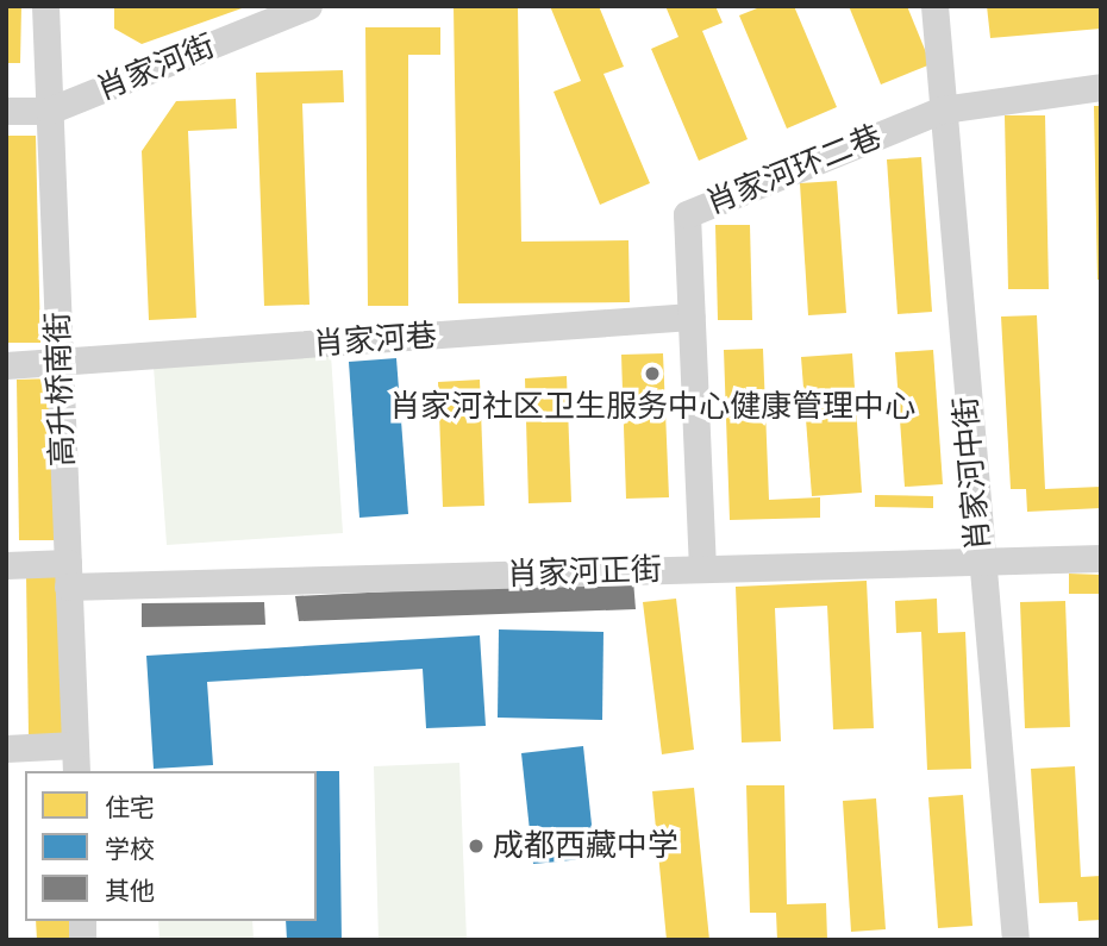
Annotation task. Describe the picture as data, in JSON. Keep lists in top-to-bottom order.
{
  "streets": {
    "street": [
      "肖家河街",
      "肖家河环二巷",
      "肖家河巷",
      "高升桥南街",
      "肖家河中街",
      "肖家河正街"
    ]
  },
  "crossings": [
    ["肖家河街", "高升桥南街"],
    ["肖家河环二巷", "肖家河巷"],
    ["肖家河环二巷", "肖家河中街"],
    ["肖家河环二巷", "肖家河正街"],
    ["肖家河巷", "高升桥南街"],
    ["高升桥南街", "肖家河正街"],
    ["肖家河中街", "肖家河正街"]
  ],
  "places": ["肖家河社区卫生服务中心健康管理中心", "成都西藏中学"],
  "legend": ["住宅", "学校", "其他"]
}
